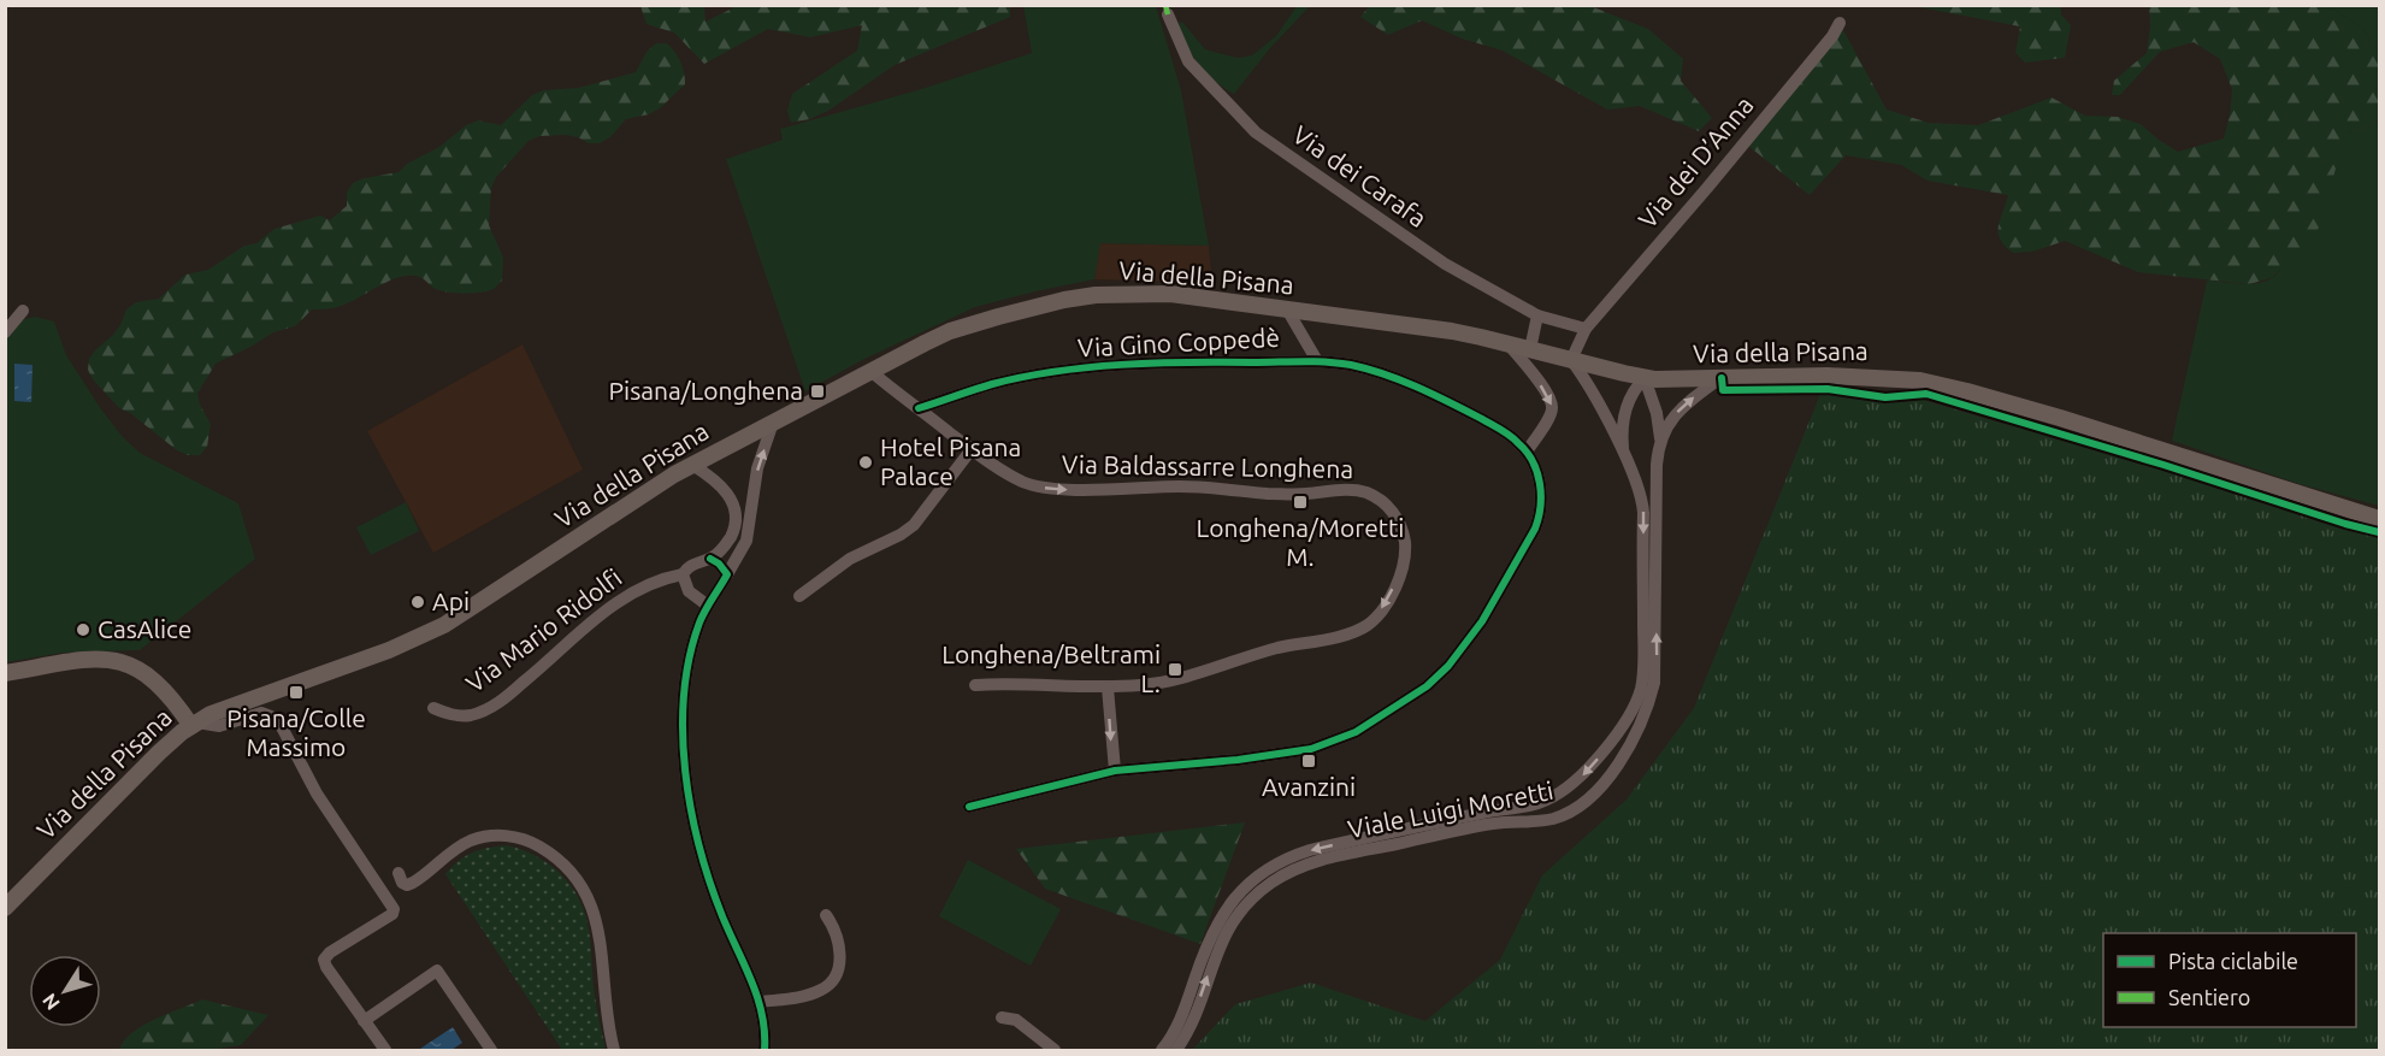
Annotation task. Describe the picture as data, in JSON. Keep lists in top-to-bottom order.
{
  "streets": {
    "main road": ["Via della Pisana"],
    "street": [
      "Via dei D’Anna",
      "Via dei Carafa",
      "Via Gino Coppedè",
      "Via Baldassarre Longhena",
      "Via Mario Ridolfi",
      "Viale Luigi Moretti"
    ]
  },
  "crossings": [
    ["Via dei D’Anna", "Via dei Carafa"],
    ["Via dei D’Anna", "Via della Pisana"],
    ["Via dei D’Anna", "Viale Luigi Moretti"],
    ["Via della Pisana", "Via Baldassarre Longhena"],
    ["Via della Pisana", "Viale Luigi Moretti"],
    ["Via Gino Coppedè", "Via Baldassarre Longhena"]
  ],
  "places": {
    "transit": [
      "Pisana/Longhena",
      "Longhena/Moretti M.",
      "Longhena/Beltrami L.",
      "Pisana/Colle Massimo",
      "Avanzini"
    ],
    "other": ["Hotel Pisana Palace", "Api", "CasAlice"]
  },
  "legend": ["Pista ciclabile", "Sentiero"],
  "north": "bottom left"
}
